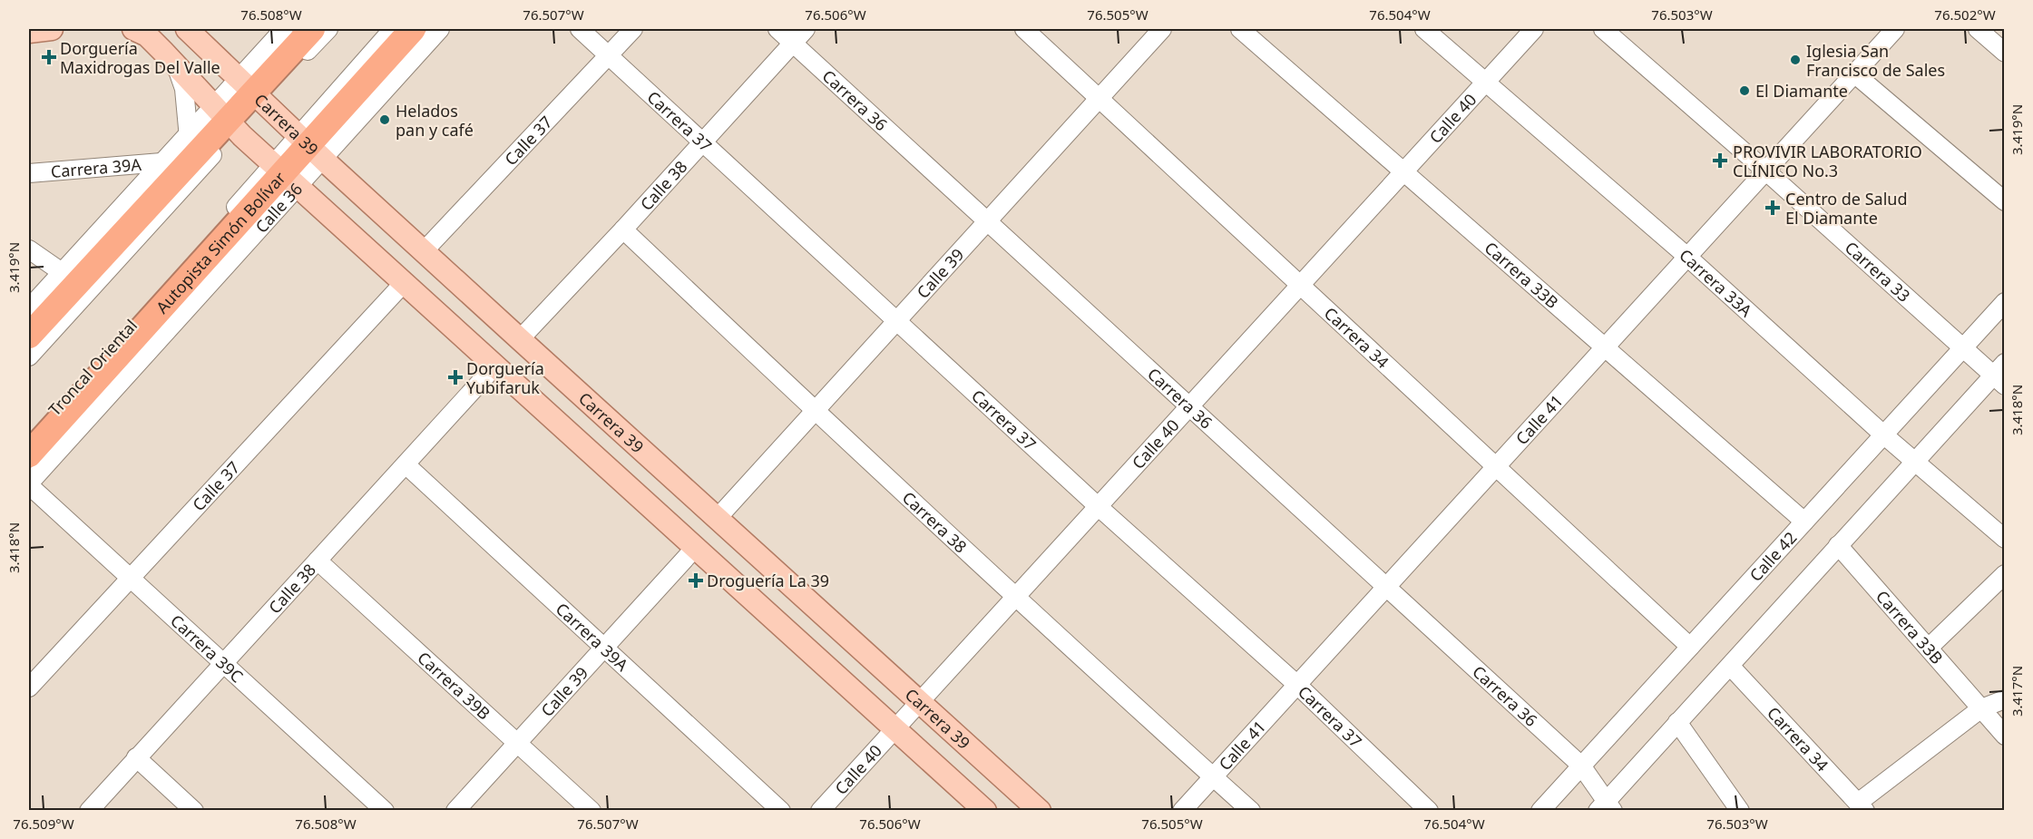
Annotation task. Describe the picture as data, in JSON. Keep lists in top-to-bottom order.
{
  "streets": {
    "highway": ["Autopista Simón Bolívar"],
    "main road": ["Carrera 39"],
    "street": [
      "Carrera 36",
      "Calle 40",
      "Carrera 37",
      "Calle 37",
      "Carrera 39A",
      "Calle 38",
      "Carrera 33",
      "Calle 39",
      "Carrera 33B",
      "Carrera 33A",
      "Carrera 34",
      "Troncal Oriental",
      "Calle 41",
      "Carrera 38",
      "Calle 42",
      "Carrera 39C",
      "Carrera 39B"
    ]
  },
  "crossings": [
    ["Carrera 36", "Calle 40"],
    ["Carrera 36", "Calle 38"],
    ["Carrera 36", "Calle 39"],
    ["Carrera 36", "Calle 41"],
    ["Carrera 36", "Calle 42"],
    ["Calle 40", "Carrera 37"],
    ["Calle 40", "Carrera 39"],
    ["Calle 40", "Carrera 33B"],
    ["Calle 40", "Carrera 33A"],
    ["Calle 40", "Carrera 34"],
    ["Calle 40", "Carrera 38"],
    ["Carrera 37", "Calle 37"],
    ["Carrera 37", "Calle 38"],
    ["Carrera 37", "Calle 39"],
    ["Carrera 37", "Calle 41"],
    ["Carrera 39", "Calle 37"],
    ["Carrera 39", "Calle 38"],
    ["Carrera 39", "Autopista Simón Bolívar"],
    ["Carrera 39", "Calle 39"],
    ["Calle 37", "Carrera 39C"],
    ["Carrera 39A", "Calle 38"],
    ["Carrera 39A", "Calle 39"],
    ["Calle 38", "Carrera 38"],
    ["Calle 38", "Carrera 39C"],
    ["Calle 38", "Carrera 39B"],
    ["Autopista Simón Bolívar", "Troncal Oriental"],
    ["Carrera 33", "Calle 41"],
    ["Carrera 33", "Calle 42"],
    ["Calle 39", "Carrera 34"],
    ["Calle 39", "Carrera 38"],
    ["Calle 39", "Carrera 39B"],
    ["Carrera 33B", "Calle 41"],
    ["Carrera 33B", "Calle 42"],
    ["Carrera 33A", "Calle 41"],
    ["Carrera 33A", "Calle 42"],
    ["Carrera 34", "Calle 41"],
    ["Carrera 34", "Calle 42"],
    ["Calle 41", "Carrera 38"]
  ],
  "places": {
    "health": [
      "Dorguería Maxidrogas Del Valle",
      "PROVIVIR LABORATORIO CLÍNICO No.3",
      "Centro de Salud El Diamante",
      "Dorguería Yubifaruk",
      "Droguería La 39"
    ],
    "other": ["Iglesia San Francisco de Sales", "El Diamante", "Helados pan y café"]
  },
  "coordinates": [
    "76.508°W",
    "76.507°W",
    "76.506°W",
    "76.505°W",
    "76.504°W",
    "76.503°W",
    "76.502°W",
    "3.419°N",
    "3.418°N",
    "3.417°N",
    "76.509°W"
  ]
}
